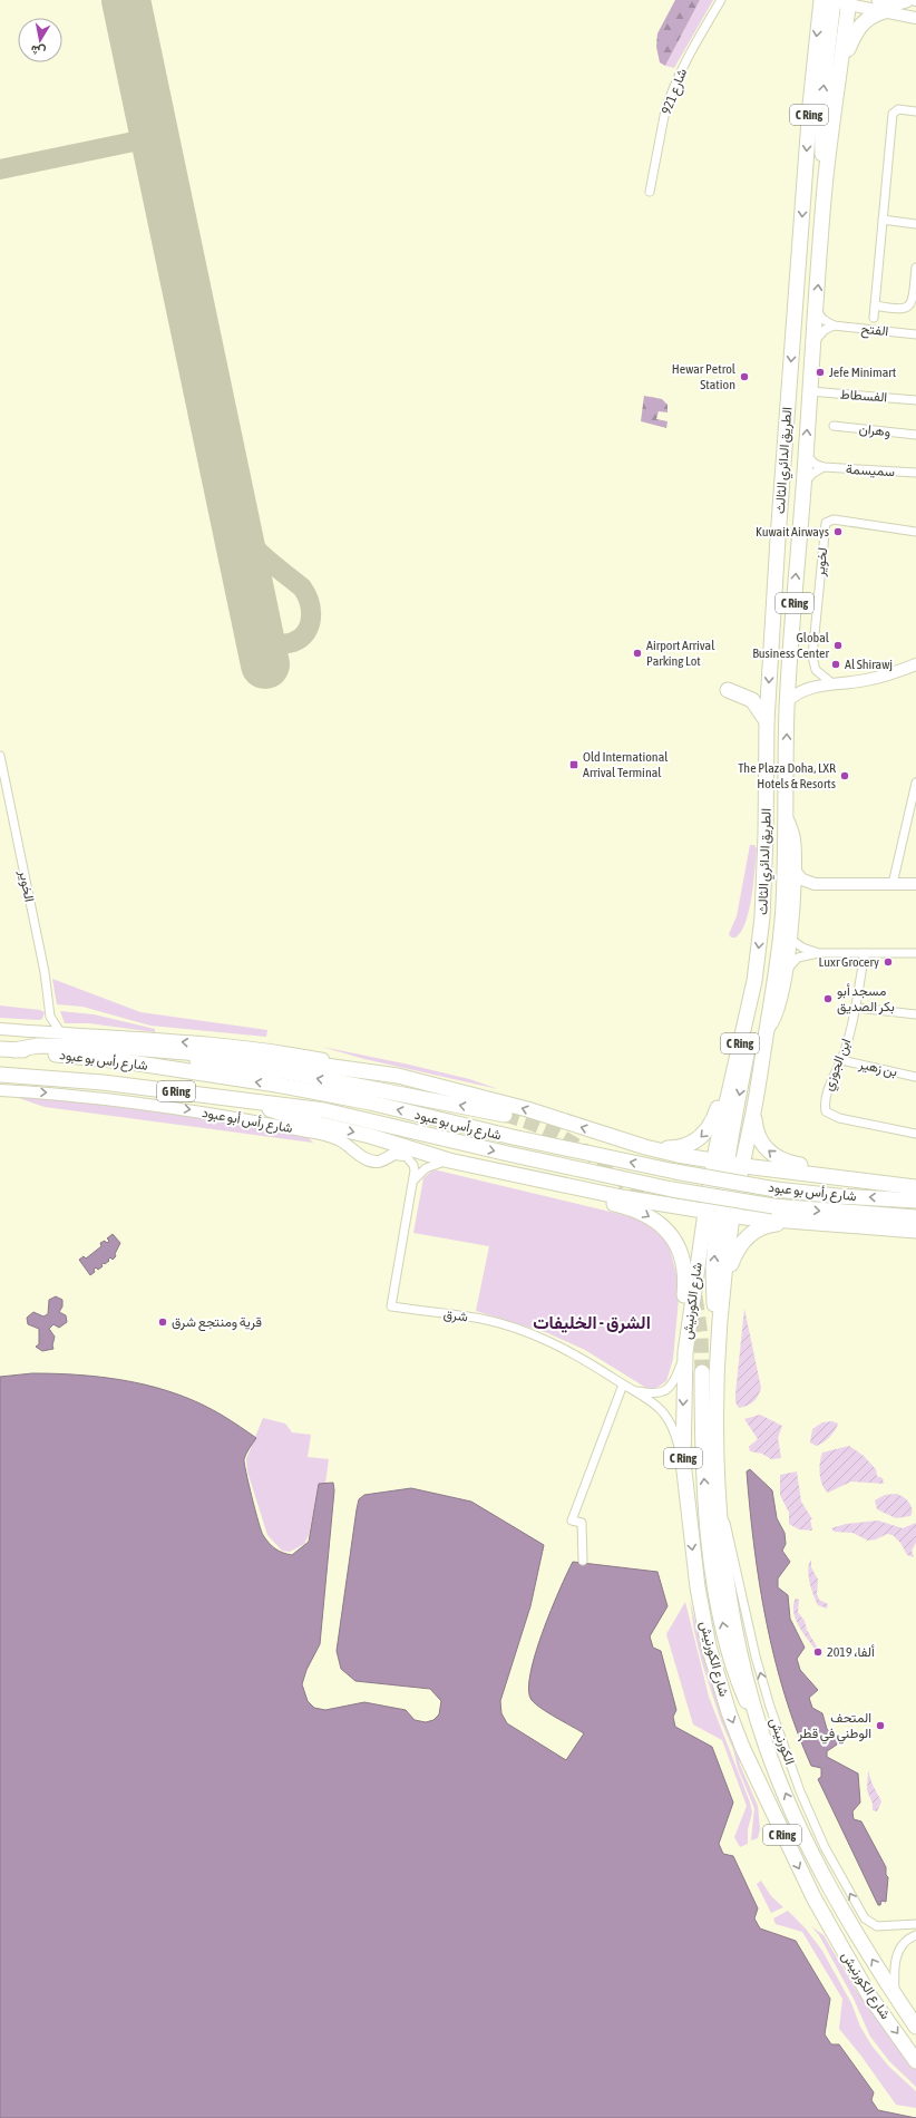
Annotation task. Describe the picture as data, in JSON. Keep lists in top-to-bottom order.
{
  "streets": {
    "highway": [
      "C Ring",
      "الطريق الدائري الثالث",
      "شارع رأس بو عبود",
      "G Ring",
      "شارع الكورنيش"
    ],
    "street": [
      "شارع 921",
      "الفتح",
      "الفسطاط",
      "وهران",
      "سميسمة",
      "لخوير",
      "الخوير",
      "ابن الجوزي",
      "بن زهير",
      "شارع رأس أبو عبود",
      "شرق",
      "الكورنيش"
    ]
  },
  "crossings": [
    ["الفسطاط", "الطريق الدائري الثالث"],
    ["الطريق الدائري الثالث", "شارع الكورنيش"],
    ["ابن الجوزي", "بن زهير"],
    ["شارع رأس أبو عبود", "شرق"],
    ["شارع الكورنيش", "شرق"],
    ["شارع الكورنيش", "الكورنيش"]
  ],
  "one_way": ["شارع رأس أبو عبود", "الكورنيش"],
  "districts": ["الشرق - الخليفات"],
  "places": {
    "other": [
      "Jefe Minimart",
      "Hewar Petrol Station",
      "Kuwait Airways",
      "Global Business Center",
      "Airport Arrival Parking Lot",
      "Al Shirawj",
      "The Plaza Doha, LXR Hotels & Resorts",
      "Luxr Grocery",
      "مسجد أبو بكر الصديق",
      "قرية ومنتجع شرق",
      "ألفا، 2019",
      "المتحف الوطني في قطر"
    ],
    "transit": ["Old International Arrival Terminal"]
  },
  "north": "bottom"
}
